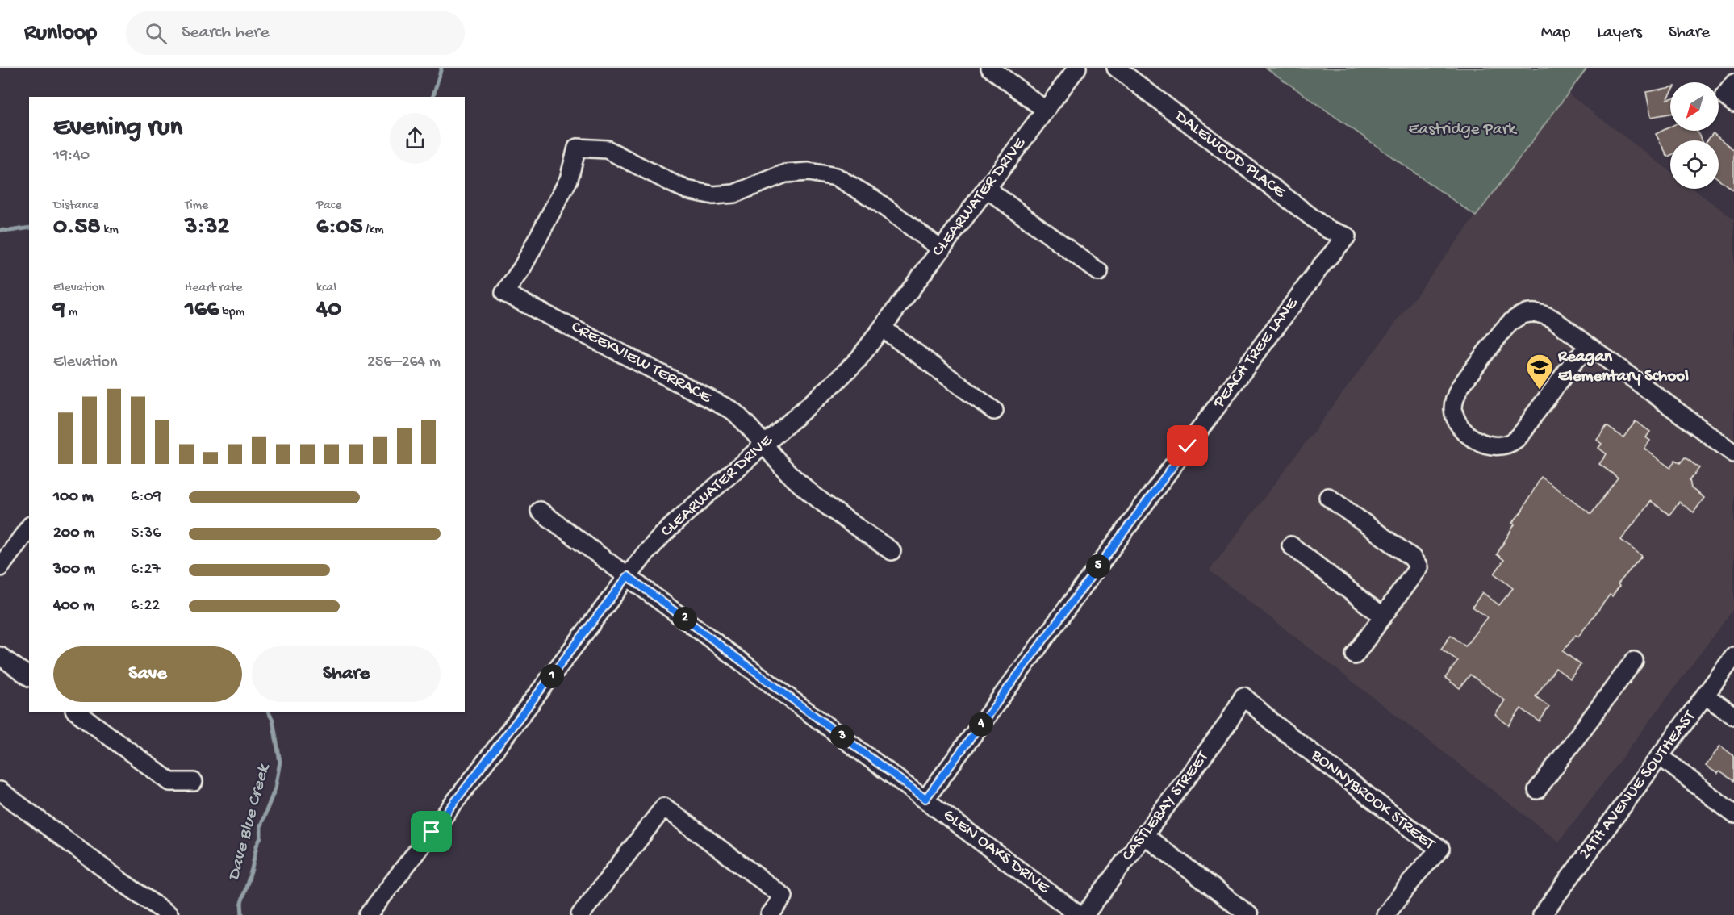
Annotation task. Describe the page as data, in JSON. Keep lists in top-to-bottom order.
{
  "streets": {
    "street": [
      "DALEWOOD PLACE",
      "CLEARWATER DRIVE",
      "PEACH TREE LANE",
      "CREEKVIEW TERRACE",
      "24TH AVENUE SOUTHEAST",
      "BONNYBROOK STREET",
      "CASTLEBAY STREET",
      "GLEN OAKS DRIVE"
    ]
  },
  "crossings": [
    ["DALEWOOD PLACE", "PEACH TREE LANE"],
    ["CLEARWATER DRIVE", "CREEKVIEW TERRACE"],
    ["CLEARWATER DRIVE", "GLEN OAKS DRIVE"],
    ["PEACH TREE LANE", "GLEN OAKS DRIVE"],
    ["BONNYBROOK STREET", "CASTLEBAY STREET"]
  ],
  "water": ["Dave Blue Creek"],
  "parks": ["Eastridge Park"],
  "places": {
    "school or university": ["Reagan Elementary School"]
  },
  "north": "bottom left",
  "page": {
    "header": "Runloop",
    "search": "Search here",
    "nav": ["Map", "Layers", "Share"],
    "heading": ["Evening run", "19:40"],
    "stats": [
      ["Distance", "0.58 km"],
      ["Time", "3:32"],
      ["Pace", "6:05 /km"],
      ["Elevation", "9 m"],
      ["Heart rate", "166 bpm"],
      ["kcal", "40"]
    ],
    "chart": ["Elevation", "256–264 m"],
    "list": [
      {
        "name": "100 m",
        "note": "6:09"
      },
      {
        "name": "200 m",
        "note": "5:36"
      },
      {
        "name": "300 m",
        "note": "6:27"
      },
      {
        "name": "400 m",
        "note": "6:22"
      }
    ],
    "pins": [
      "5",
      "2",
      "1",
      "4",
      "3"
    ],
    "buttons": ["Save", "Share"]
  }
}
